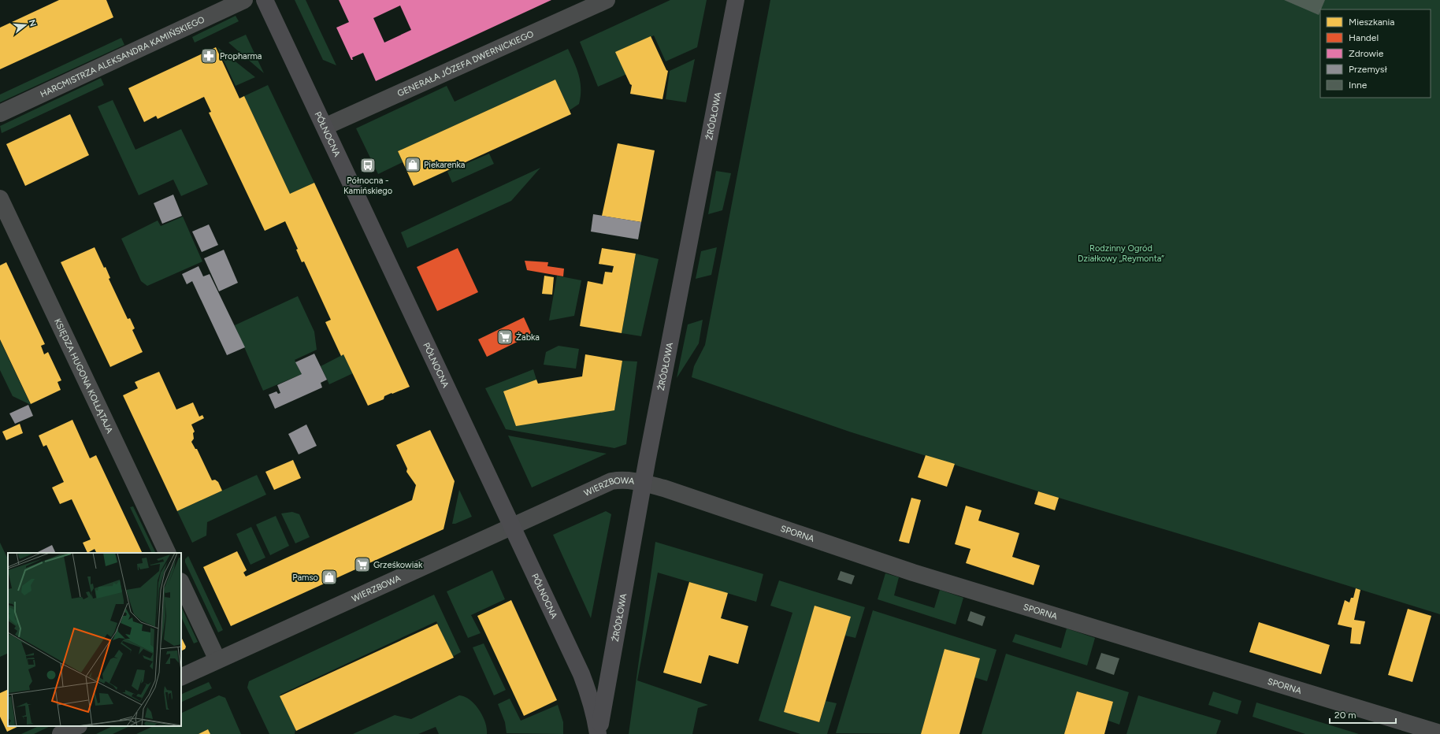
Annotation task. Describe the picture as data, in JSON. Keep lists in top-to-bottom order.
{
  "streets": {
    "street": [
      "HARCMISTRZA ALEKSANDRA KAMIŃSKIEGO",
      "GENERAŁA JÓZEFA DWERNICKIEGO",
      "ŹRÓDŁOWA",
      "PÓŁNOCNA",
      "KSIĘDZA HUGONA KOŁŁĄTAJA",
      "WIERZBOWA",
      "SPORNA"
    ]
  },
  "crossings": [
    ["GENERAŁA JÓZEFA DWERNICKIEGO", "PÓŁNOCNA"],
    ["ŹRÓDŁOWA", "PÓŁNOCNA"],
    ["ŹRÓDŁOWA", "WIERZBOWA"],
    ["ŹRÓDŁOWA", "SPORNA"],
    ["PÓŁNOCNA", "WIERZBOWA"],
    ["WIERZBOWA", "SPORNA"]
  ],
  "parks": ["Rodzinny Ogród Działkowy „Reymonta”"],
  "places": {
    "pharmacy": ["Propharma"],
    "shop": ["Piekarenka", "Pamso"],
    "bus stop": ["Północna - Kamińskiego"],
    "supermarket": ["Żabka", "Grześkowiak"]
  },
  "legend": [
    "Mieszkania",
    "Handel",
    "Zdrowie",
    "Przemysł",
    "Inne"
  ],
  "scale_bar": "20 m",
  "north": "right"
}
